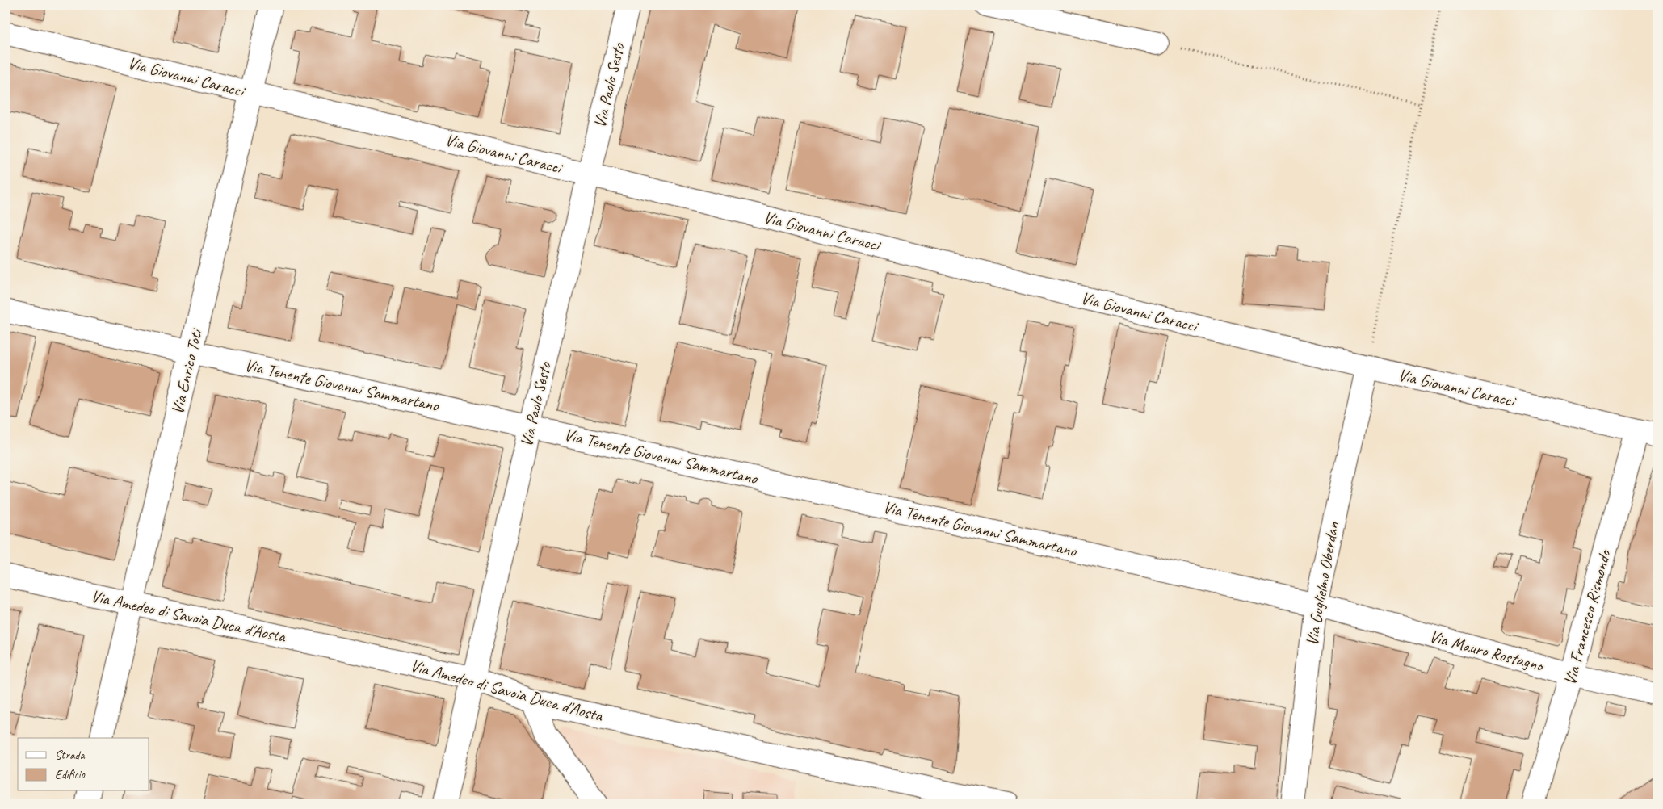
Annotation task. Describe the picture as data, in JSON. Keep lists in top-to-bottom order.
{
  "streets": {
    "street": [
      "Via Giovanni Caracci",
      "Via Paolo Sesto",
      "Via Enrico Toti",
      "Via Tenente Giovanni Sammartano",
      "Via Guglielmo Oberdan",
      "Via Amedeo di Savoia Duca d'Aosta",
      "Via Francesco Rismondo",
      "Via Mauro Rostagno"
    ]
  },
  "crossings": [
    ["Via Giovanni Caracci", "Via Paolo Sesto"],
    ["Via Giovanni Caracci", "Via Enrico Toti"],
    ["Via Giovanni Caracci", "Via Guglielmo Oberdan"],
    ["Via Giovanni Caracci", "Via Francesco Rismondo"],
    ["Via Paolo Sesto", "Via Tenente Giovanni Sammartano"],
    ["Via Paolo Sesto", "Via Amedeo di Savoia Duca d'Aosta"],
    ["Via Enrico Toti", "Via Tenente Giovanni Sammartano"],
    ["Via Enrico Toti", "Via Amedeo di Savoia Duca d'Aosta"],
    ["Via Tenente Giovanni Sammartano", "Via Guglielmo Oberdan"],
    ["Via Tenente Giovanni Sammartano", "Via Mauro Rostagno"],
    ["Via Guglielmo Oberdan", "Via Mauro Rostagno"],
    ["Via Francesco Rismondo", "Via Mauro Rostagno"]
  ],
  "legend": ["Strada", "Edificio"]
}
